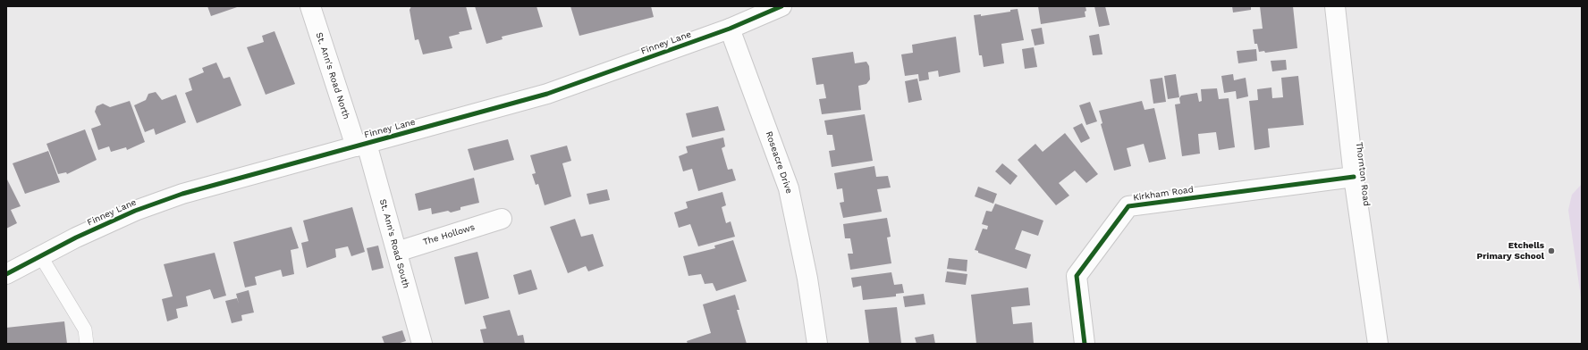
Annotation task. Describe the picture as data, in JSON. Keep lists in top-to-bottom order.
{
  "streets": {
    "street": [
      "Finney Lane",
      "St. Ann's Road North",
      "Roseacre Drive",
      "Thornton Road",
      "Kirkham Road",
      "The Hollows",
      "St. Ann's Road South"
    ]
  },
  "crossings": [
    ["Finney Lane", "St. Ann's Road North"],
    ["Finney Lane", "Roseacre Drive"],
    ["Finney Lane", "St. Ann's Road South"],
    ["St. Ann's Road North", "St. Ann's Road South"],
    ["Thornton Road", "Kirkham Road"],
    ["The Hollows", "St. Ann's Road South"]
  ],
  "places": ["Etchells Primary School"]
}
